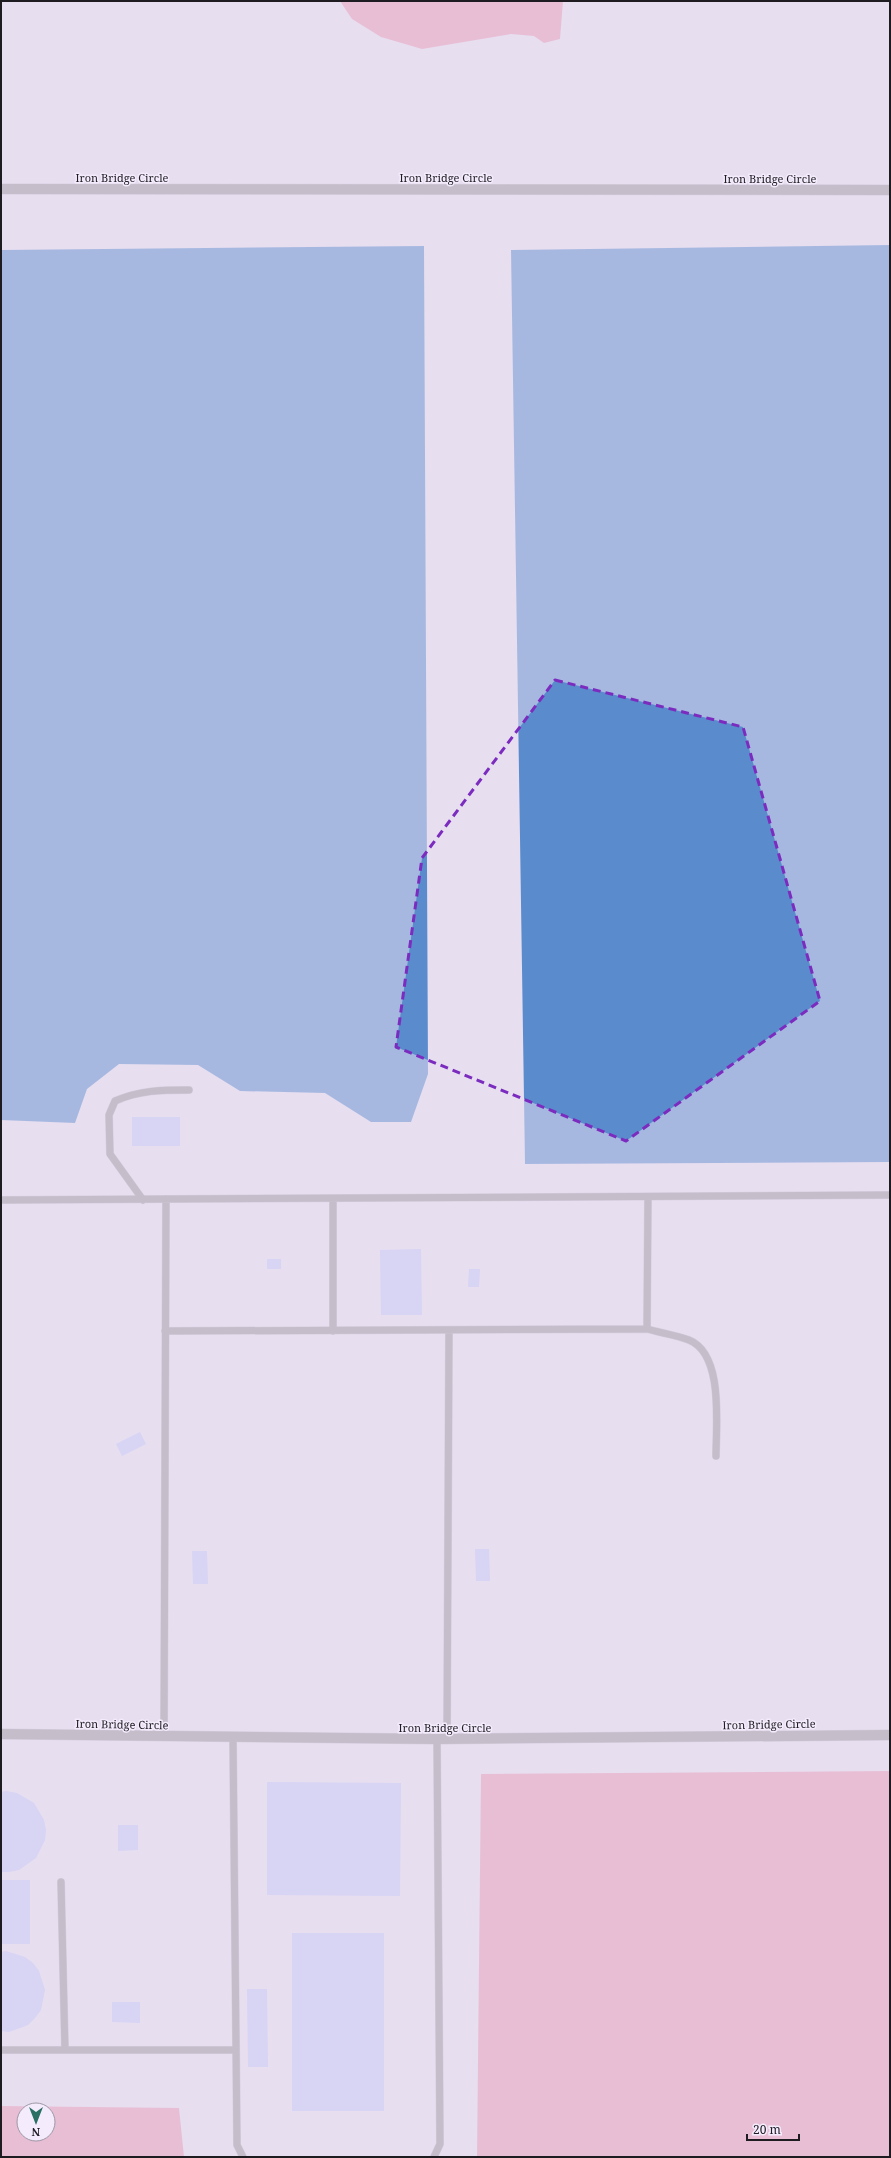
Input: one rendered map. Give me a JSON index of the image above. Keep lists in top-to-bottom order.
{
  "streets": {
    "street": ["Iron Bridge Circle"]
  },
  "scale_bar": "20 m",
  "north": "bottom"
}
